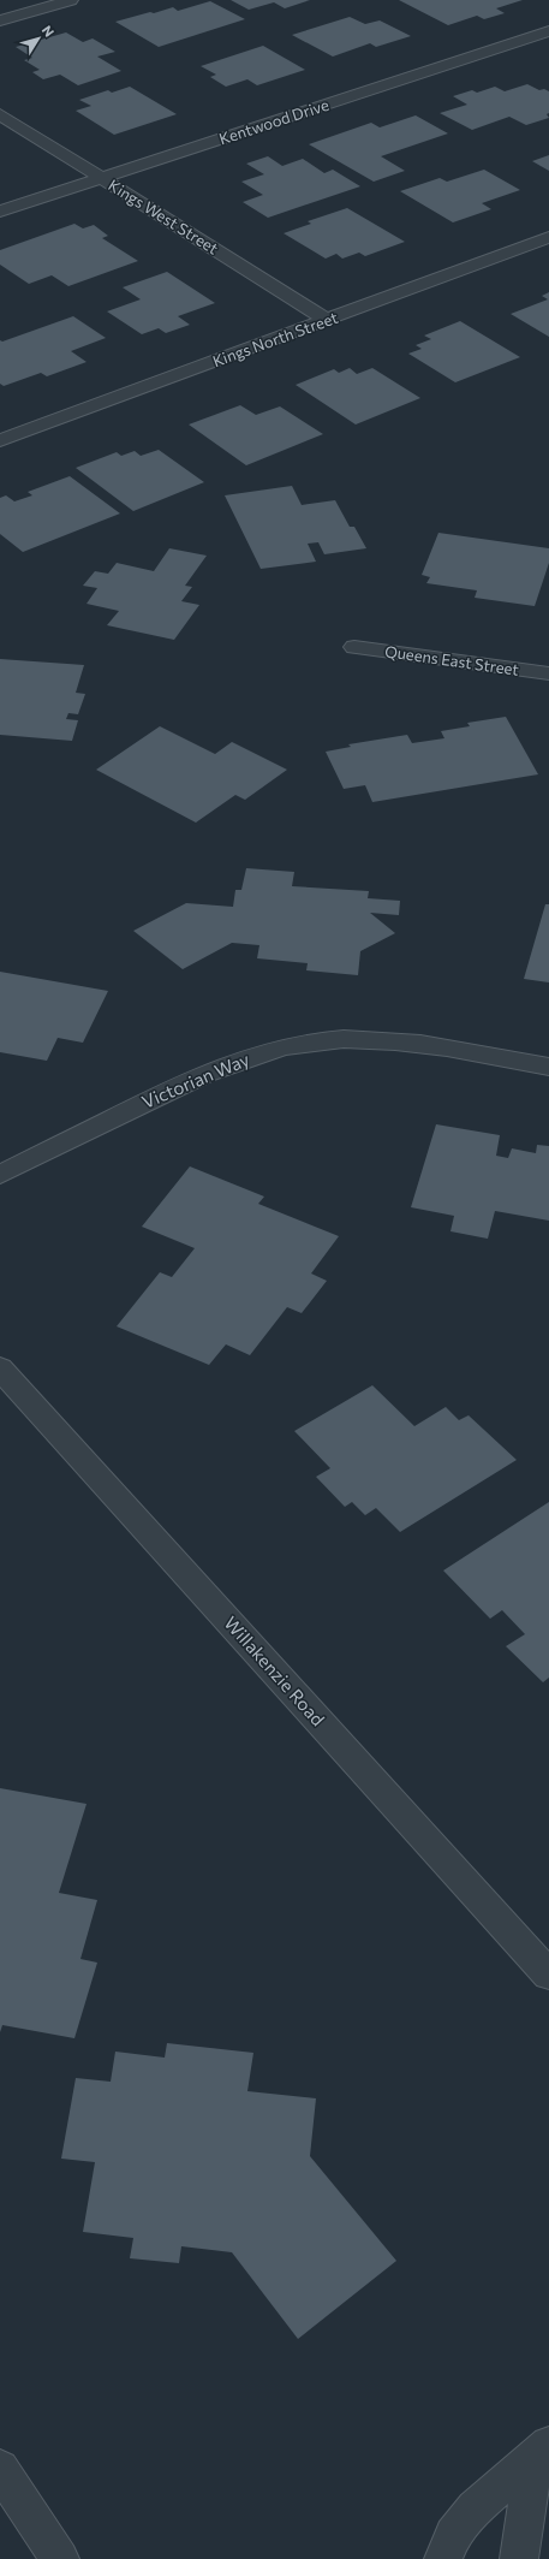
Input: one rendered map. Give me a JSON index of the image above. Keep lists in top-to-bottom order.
{
  "streets": {
    "street": [
      "Kentwood Drive",
      "Kings West Street",
      "Kings North Street",
      "Queens East Street",
      "Victorian Way",
      "Willakenzie Road"
    ]
  },
  "crossings": [
    ["Kentwood Drive", "Kings West Street"],
    ["Kings West Street", "Kings North Street"]
  ],
  "north": "top right"
}
